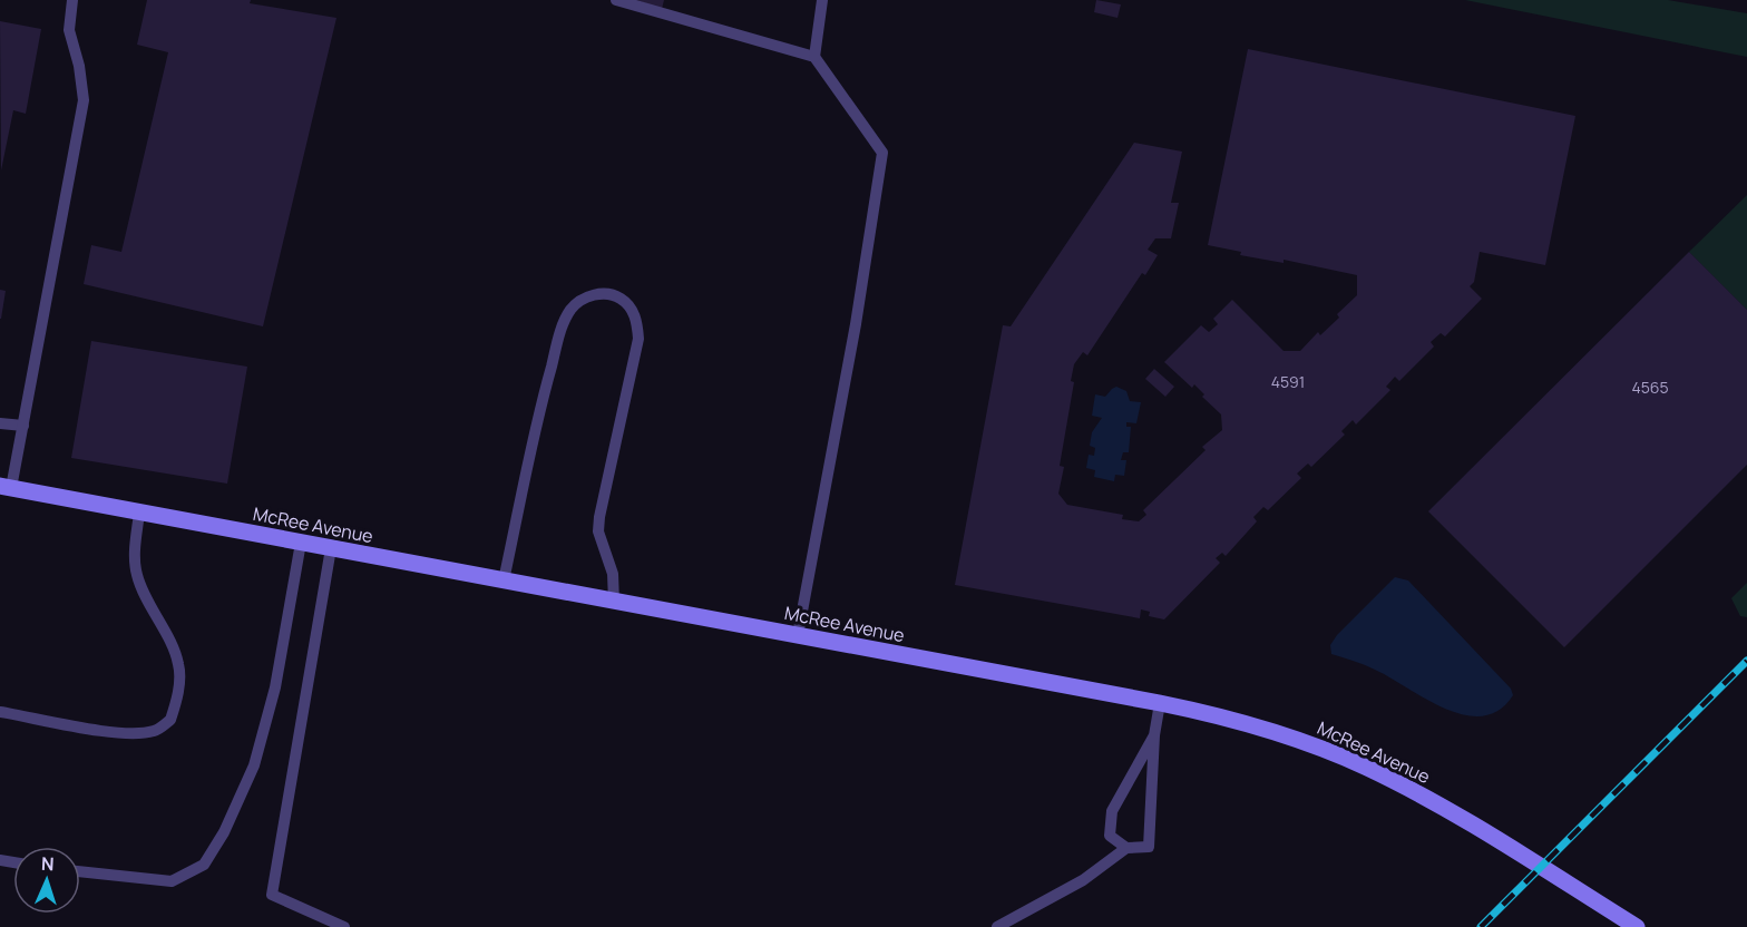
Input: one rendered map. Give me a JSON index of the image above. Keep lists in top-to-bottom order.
{
  "streets": {
    "main road": ["McRee Avenue"]
  },
  "house_numbers": ["4591", "4565"],
  "north": "top"
}
